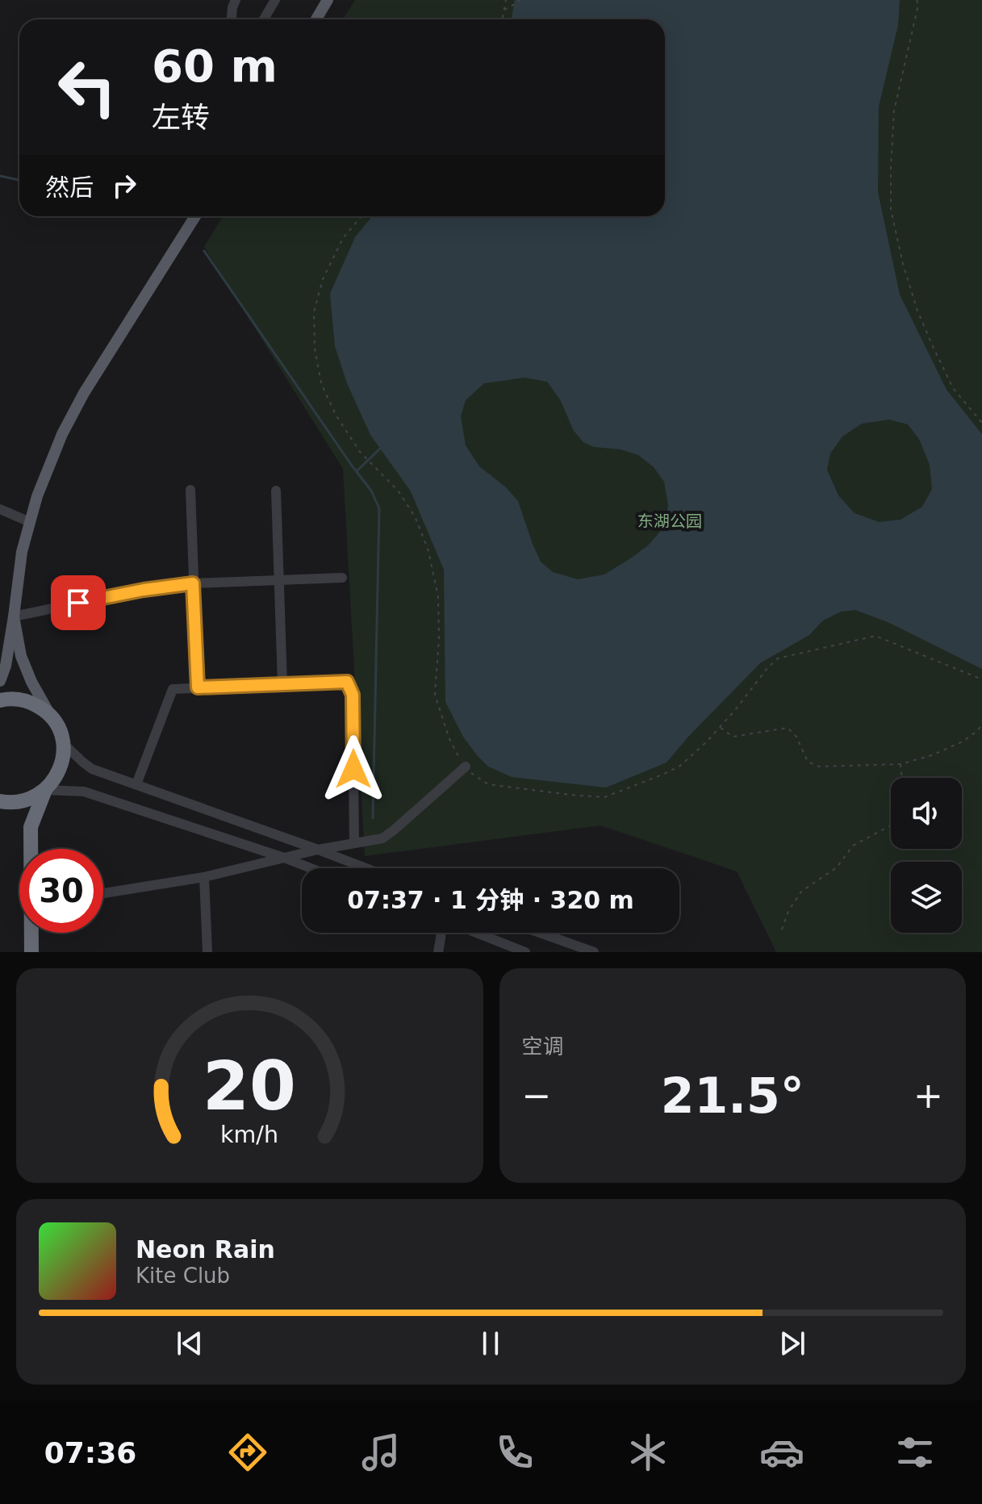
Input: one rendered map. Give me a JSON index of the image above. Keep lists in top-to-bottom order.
{
  "parks": ["东湖公园"],
  "page": {
    "turn": ["60 m", "左转"],
    "then": "然后",
    "limit": "30",
    "trip": "07:37 · 1 分钟 · 320 m",
    "tile": "空调",
    "heat": ["−", "21.5°", "+"],
    "song": ["Neon Rain", "Kite Club"],
    "tabs": "07:36",
    "gauge": ["20", "km/h"]
  }
}
